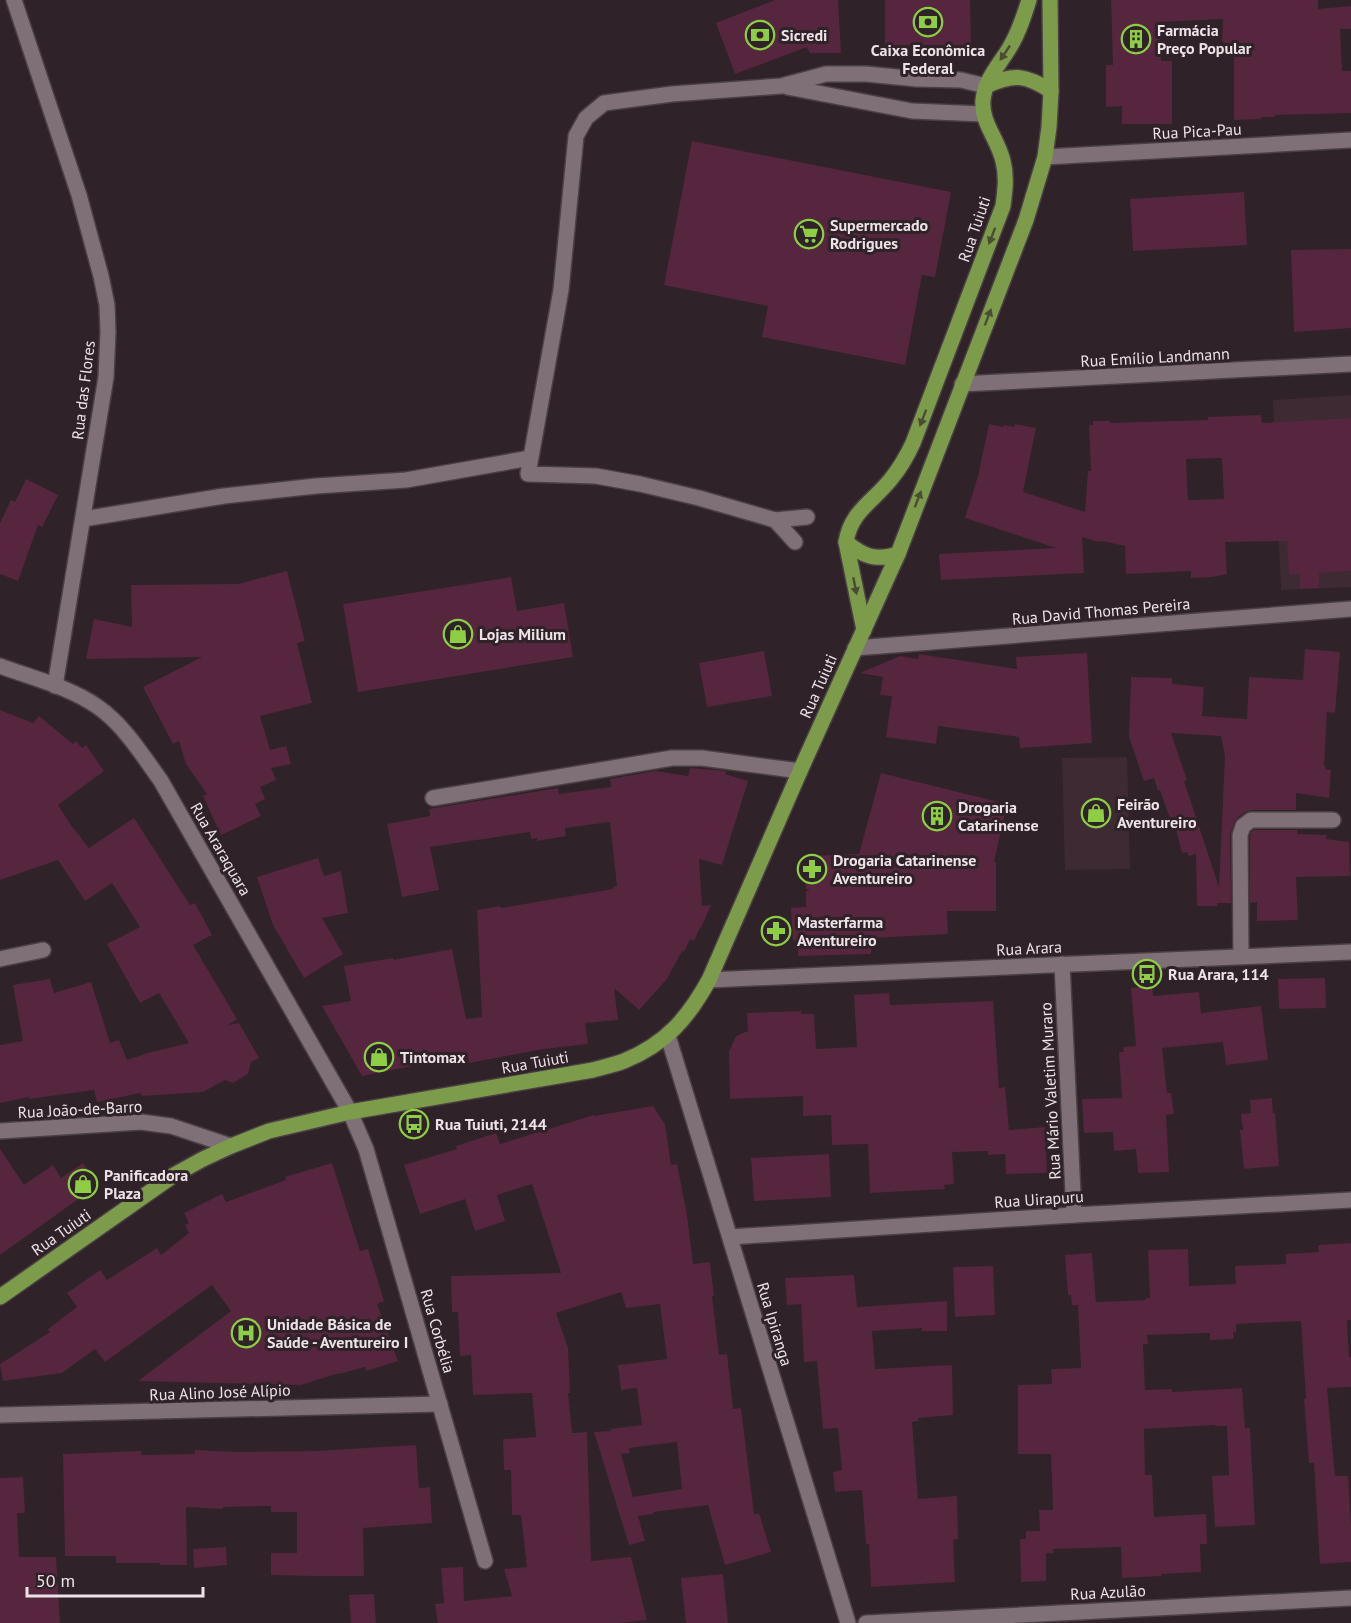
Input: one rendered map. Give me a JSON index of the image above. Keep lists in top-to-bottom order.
{
  "streets": {
    "main road": ["Rua Tuiuti"],
    "street": [
      "Rua Pica-Pau",
      "Rua Emílio Landmann",
      "Rua das Flores",
      "Rua David Thomas Pereira",
      "Rua Araraquara",
      "Rua Arara",
      "Rua Mário Valetim Muraro",
      "Rua João-de-Barro",
      "Rua Uirapuru",
      "Rua Ipiranga",
      "Rua Corbélia",
      "Rua Alino José Alípio",
      "Rua Azulão"
    ]
  },
  "crossings": [
    ["Rua Pica-Pau", "Rua Tuiuti"],
    ["Rua Tuiuti", "Rua Emílio Landmann"],
    ["Rua Tuiuti", "Rua David Thomas Pereira"],
    ["Rua Tuiuti", "Rua Araraquara"],
    ["Rua Tuiuti", "Rua Arara"],
    ["Rua Tuiuti", "Rua João-de-Barro"],
    ["Rua Tuiuti", "Rua Ipiranga"],
    ["Rua Tuiuti", "Rua Corbélia"],
    ["Rua das Flores", "Rua Araraquara"],
    ["Rua Araraquara", "Rua Corbélia"],
    ["Rua Arara", "Rua Mário Valetim Muraro"],
    ["Rua Mário Valetim Muraro", "Rua Uirapuru"],
    ["Rua Uirapuru", "Rua Ipiranga"],
    ["Rua Corbélia", "Rua Alino José Alípio"]
  ],
  "places": {
    "bank": ["Caixa Econômica Federal", "Sicredi"],
    "building": ["Farmácia Preço Popular", "Drogaria Catarinense"],
    "supermarket": ["Supermercado Rodrigues"],
    "shop": [
      "Lojas Milium",
      "Feirão Aventureiro",
      "Tintomax",
      "Panificadora Plaza"
    ],
    "pharmacy": ["Drogaria Catarinense Aventureiro", "Masterfarma Aventureiro"],
    "bus stop": ["Rua Arara, 114", "Rua Tuiuti, 2144"],
    "hospital": ["Unidade Básica de Saúde - Aventureiro I"]
  },
  "scale_bar": "50 m"
}
